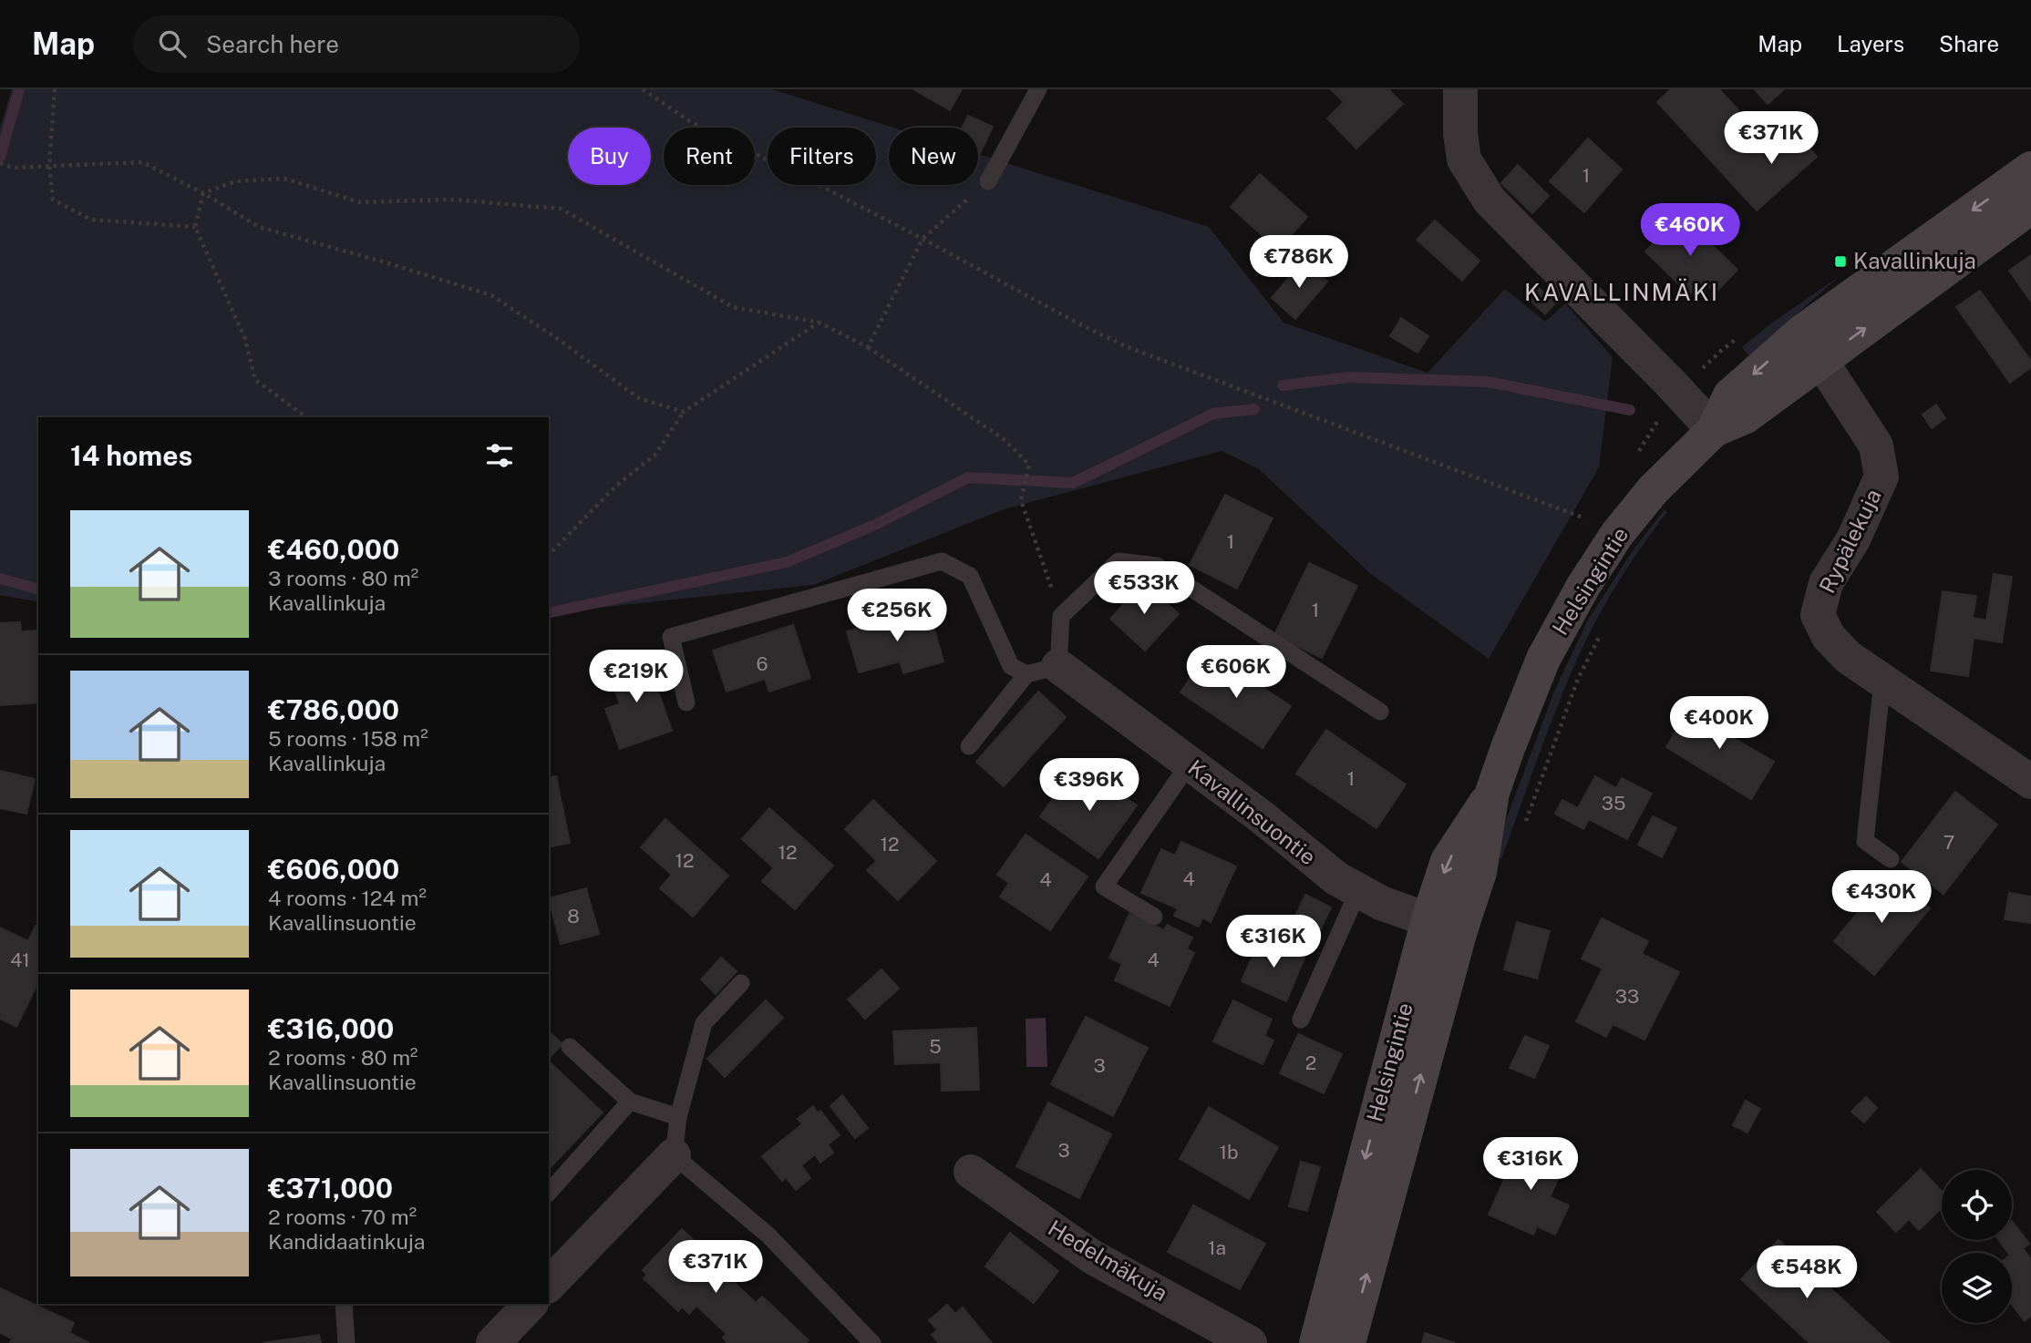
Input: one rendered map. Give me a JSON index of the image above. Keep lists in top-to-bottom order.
{
  "streets": {
    "main road": ["Helsingintie"],
    "street": ["Rypälekuja", "Kavallinsuontie", "Hedelmäkuja"]
  },
  "crossings": [
    ["Rypälekuja", "Helsingintie"],
    ["Helsingintie", "Kavallinsuontie"]
  ],
  "districts": ["KAVALLINMÄKI"],
  "places": {
    "transit": ["Kavallinkuja"]
  },
  "house_numbers": [
    "1",
    "1",
    "1",
    "6",
    "1",
    "35",
    "7",
    "12",
    "12",
    "12",
    "4",
    "4",
    "8",
    "41",
    "4",
    "33",
    "5",
    "2",
    "3",
    "3",
    "1b",
    "1a"
  ],
  "page": {
    "header": "Map",
    "search": "Search here",
    "nav": ["Map", "Layers", "Share"],
    "price": [
      "€371K",
      "€460K",
      "€786K",
      "€533K",
      "€256K",
      "€606K",
      "€219K",
      "€400K",
      "€396K",
      "€430K",
      "€316K",
      "€316K",
      "€371K",
      "€548K"
    ],
    "chip": [
      "Buy",
      "Rent",
      "Filters",
      "New"
    ],
    "heading": "14 homes",
    "list": [
      {
        "name": "€460,000",
        "note": "3 rooms · 80 m² · Kavallinkuja"
      },
      {
        "name": "€786,000",
        "note": "5 rooms · 158 m² · Kavallinkuja"
      },
      {
        "name": "€606,000",
        "note": "4 rooms · 124 m² · Kavallinsuontie"
      },
      {
        "name": "€316,000",
        "note": "2 rooms · 80 m² · Kavallinsuontie"
      },
      {
        "name": "€371,000",
        "note": "2 rooms · 70 m² · Kandidaatinkuja"
      }
    ]
  }
}
